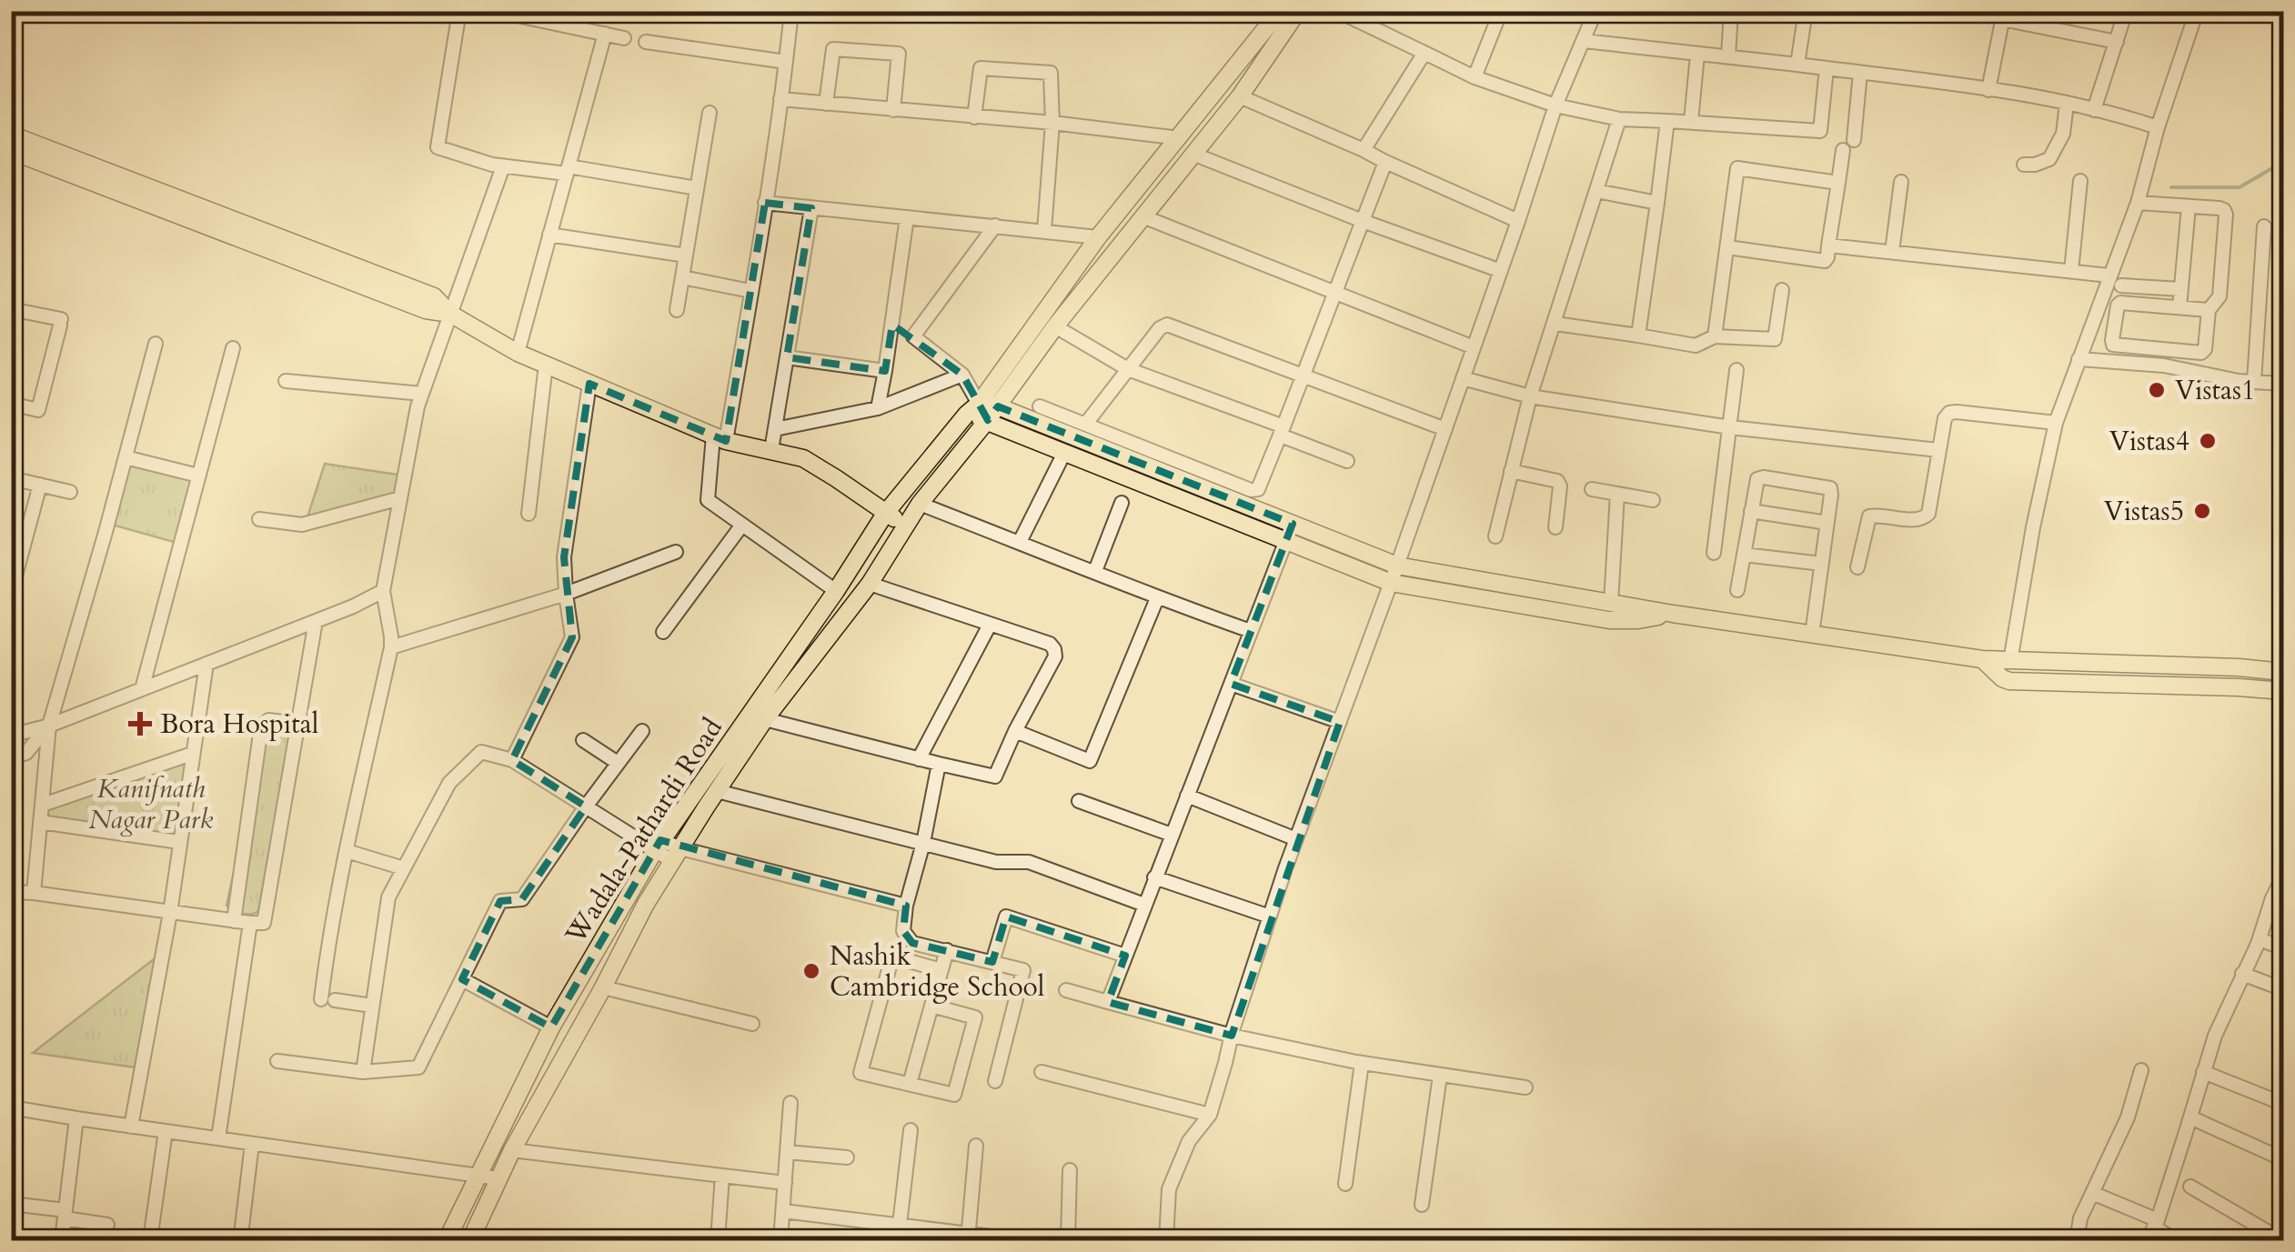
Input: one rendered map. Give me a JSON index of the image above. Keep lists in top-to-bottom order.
{
  "streets": {
    "main road": ["Wadala-Pathardi Road"]
  },
  "parks": ["Kanifnath Nagar Park"],
  "places": {
    "other": [
      "Vistas1",
      "Vistas4",
      "Vistas5",
      "Nashik Cambridge School"
    ],
    "health": ["Bora Hospital"]
  }
}
